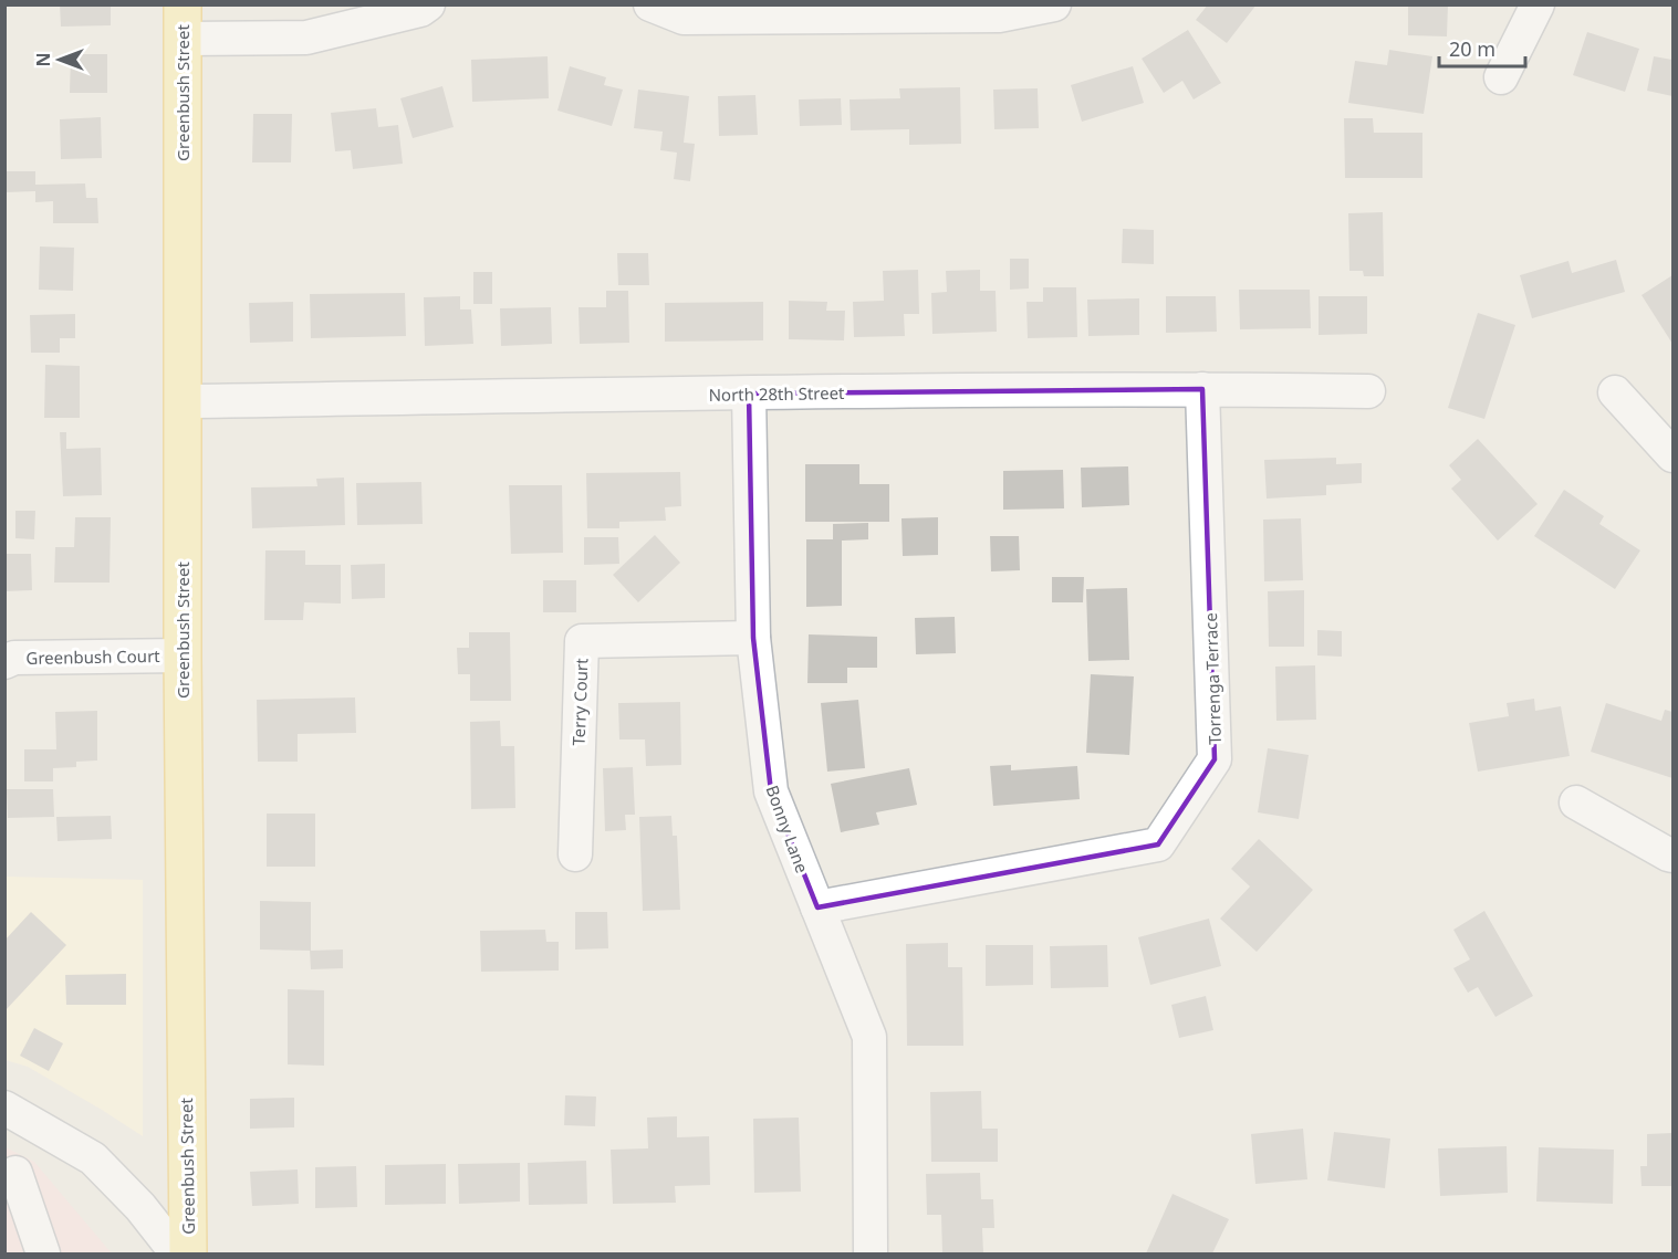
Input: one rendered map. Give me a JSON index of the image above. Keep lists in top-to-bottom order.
{
  "streets": {
    "main road": ["Greenbush Street"],
    "street": [
      "North 28th Street",
      "Greenbush Court",
      "Torrenga Terrace",
      "Terry Court",
      "Bonny Lane"
    ]
  },
  "crossings": [
    ["Greenbush Street", "North 28th Street"],
    ["Greenbush Street", "Greenbush Court"],
    ["North 28th Street", "Torrenga Terrace"],
    ["North 28th Street", "Bonny Lane"],
    ["Torrenga Terrace", "Bonny Lane"],
    ["Terry Court", "Bonny Lane"]
  ],
  "scale_bar": "20 m",
  "north": "left"
}
